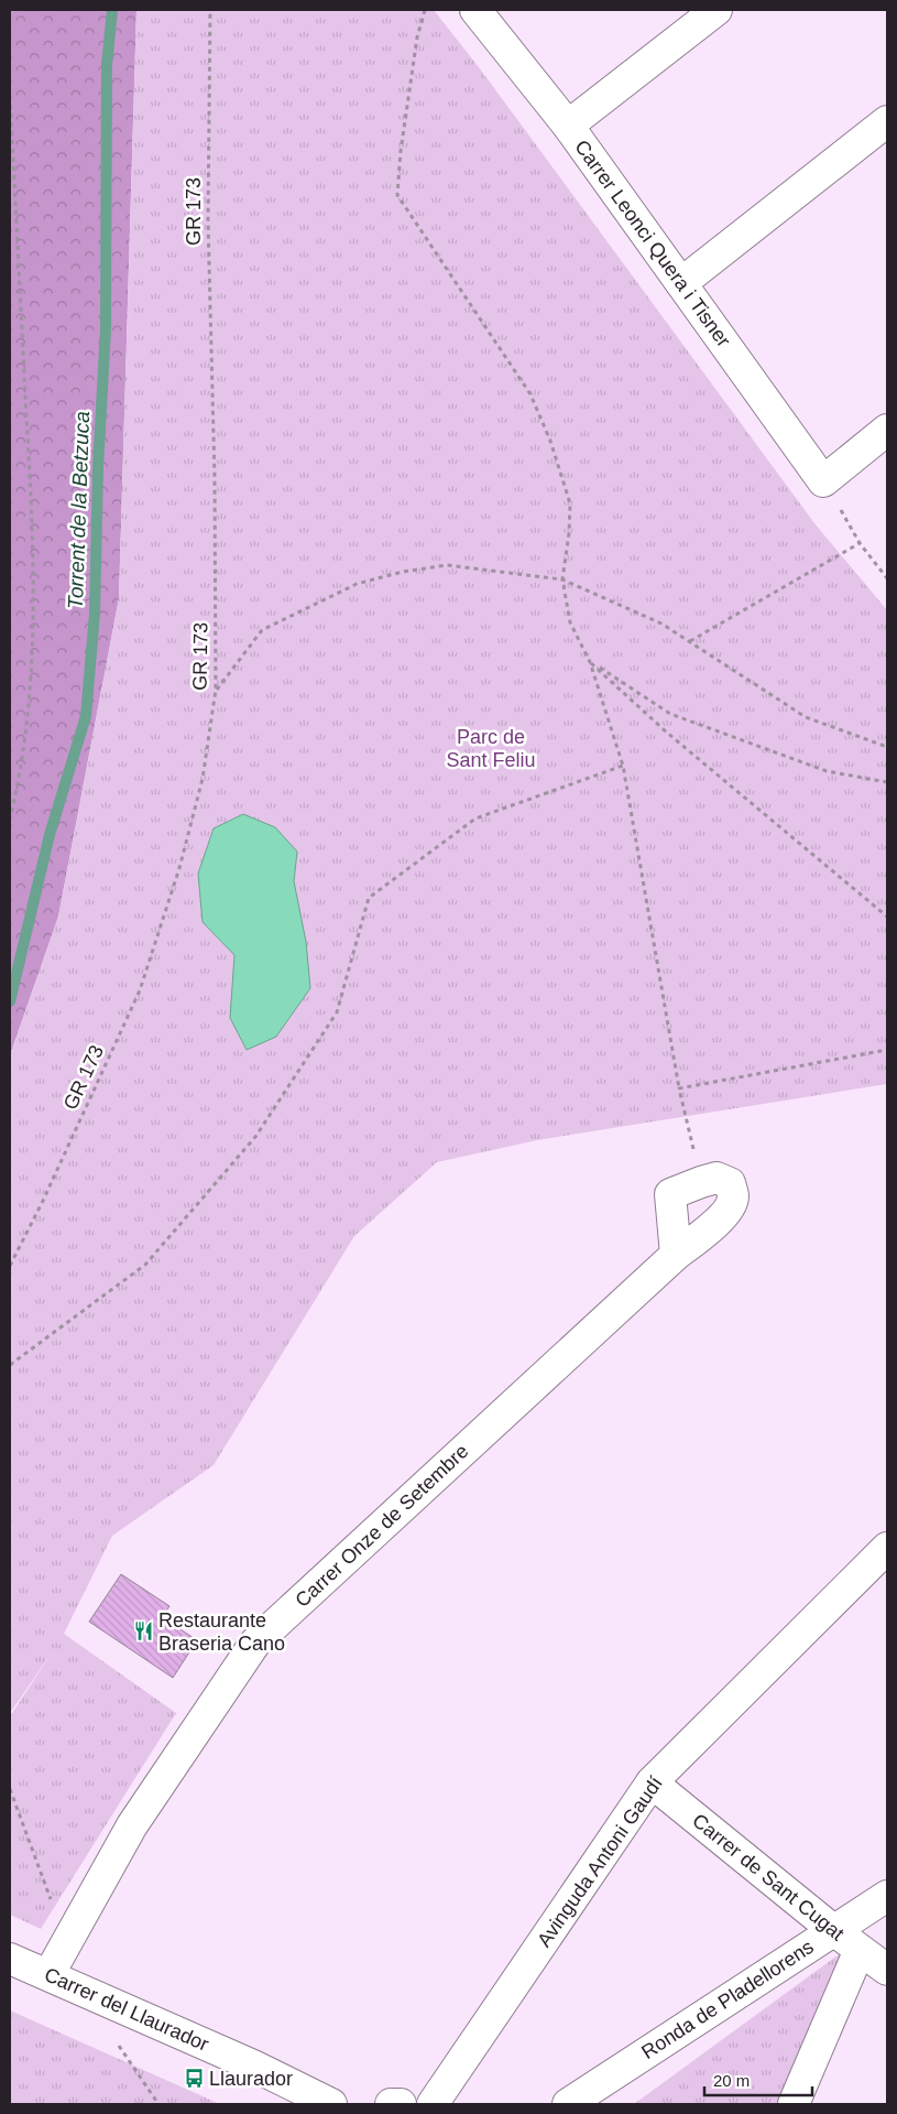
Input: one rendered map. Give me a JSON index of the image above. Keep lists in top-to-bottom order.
{
  "streets": {
    "street": [
      "Carrer Leonci Quera i Tisner",
      "Carrer Onze de Setembre",
      "Avinguda Antoni Gaudí",
      "Carrer de Sant Cugat",
      "Ronda de Pladellorens",
      "Carrer del Llaurador"
    ],
    "path": ["GR 173"]
  },
  "crossings": [
    ["Carrer Onze de Setembre", "Carrer del Llaurador"],
    ["Avinguda Antoni Gaudí", "Carrer de Sant Cugat"],
    ["Carrer de Sant Cugat", "Ronda de Pladellorens"]
  ],
  "water": ["Torrent de la Betzuca"],
  "parks": ["Parc de Sant Feliu"],
  "places": {
    "restaurant": ["Restaurante Braseria Cano"],
    "bus stop": ["Llaurador"]
  },
  "scale_bar": "20 m"
}
